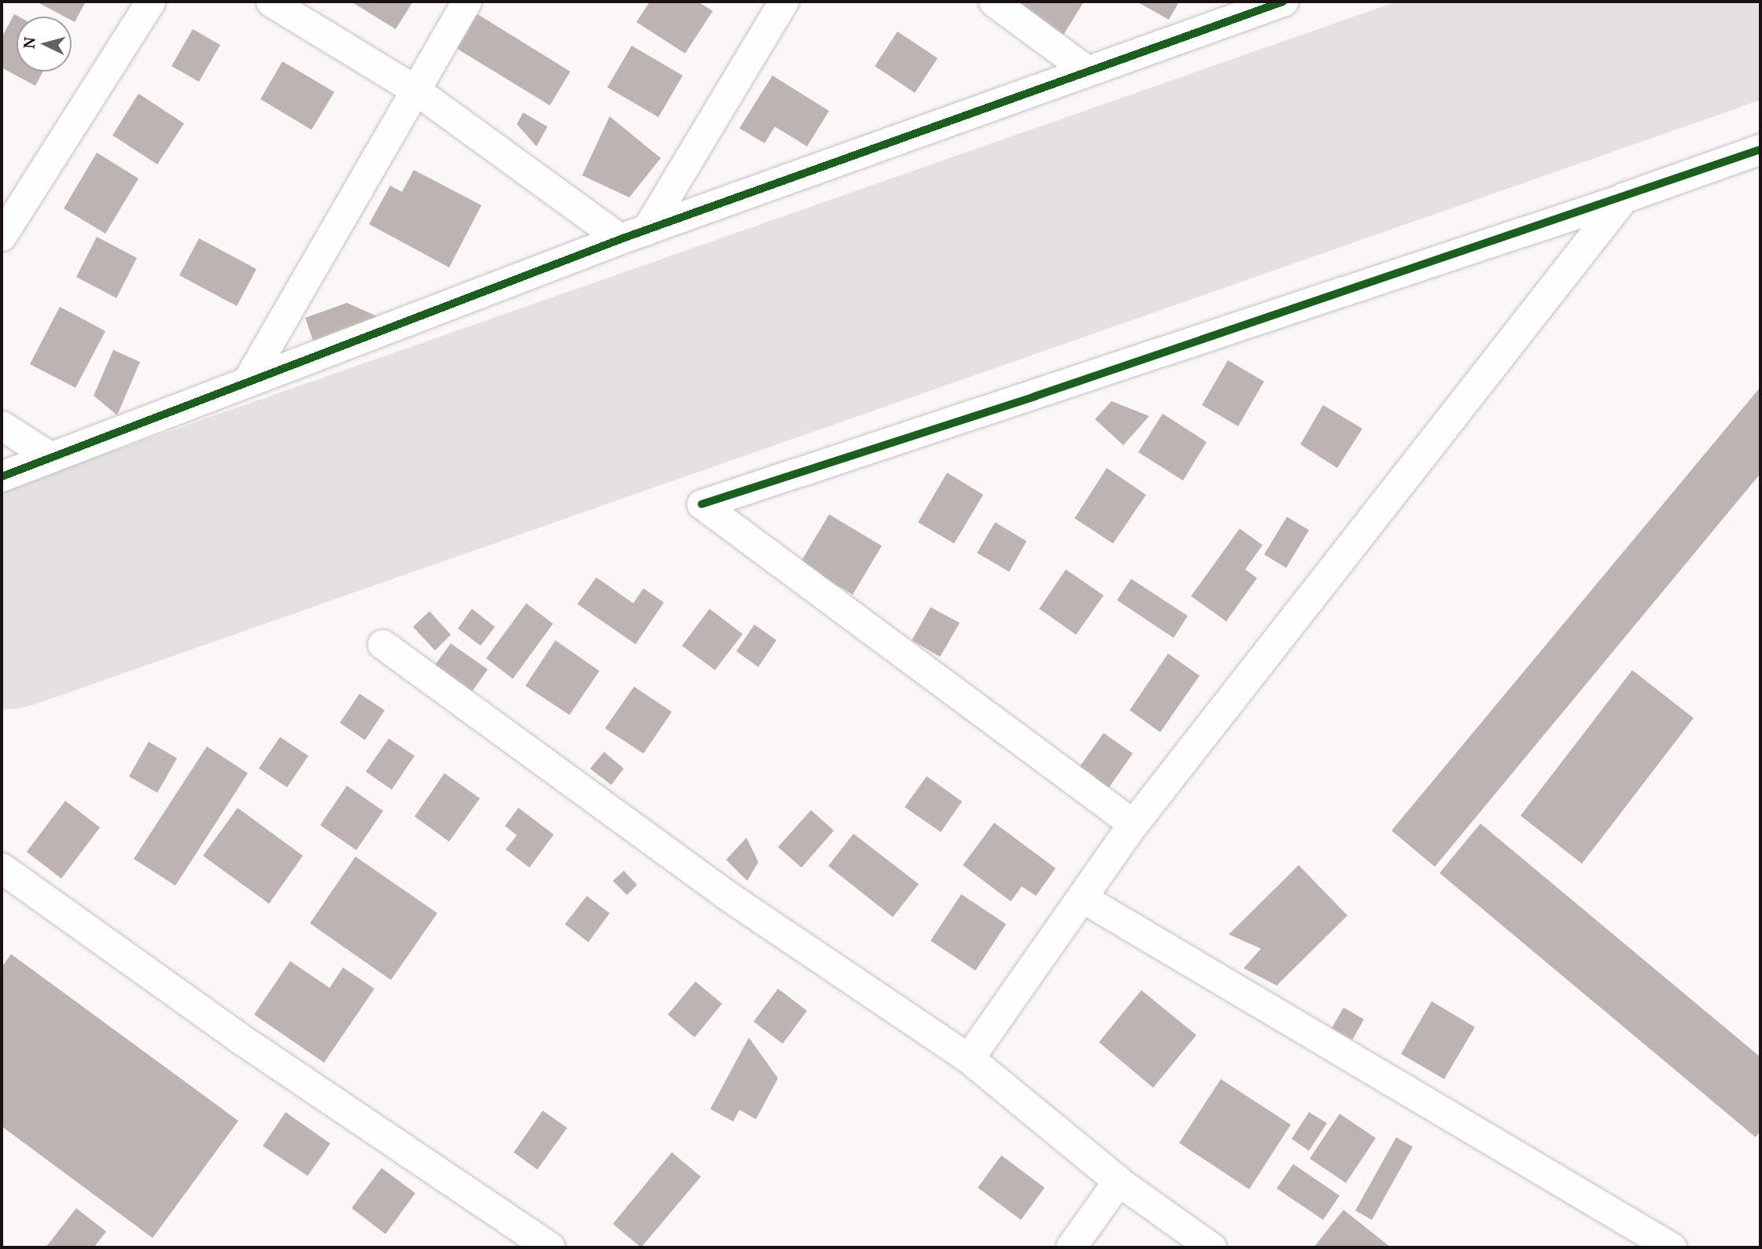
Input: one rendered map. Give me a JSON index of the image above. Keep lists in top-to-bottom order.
{
  "north": "left"
}
